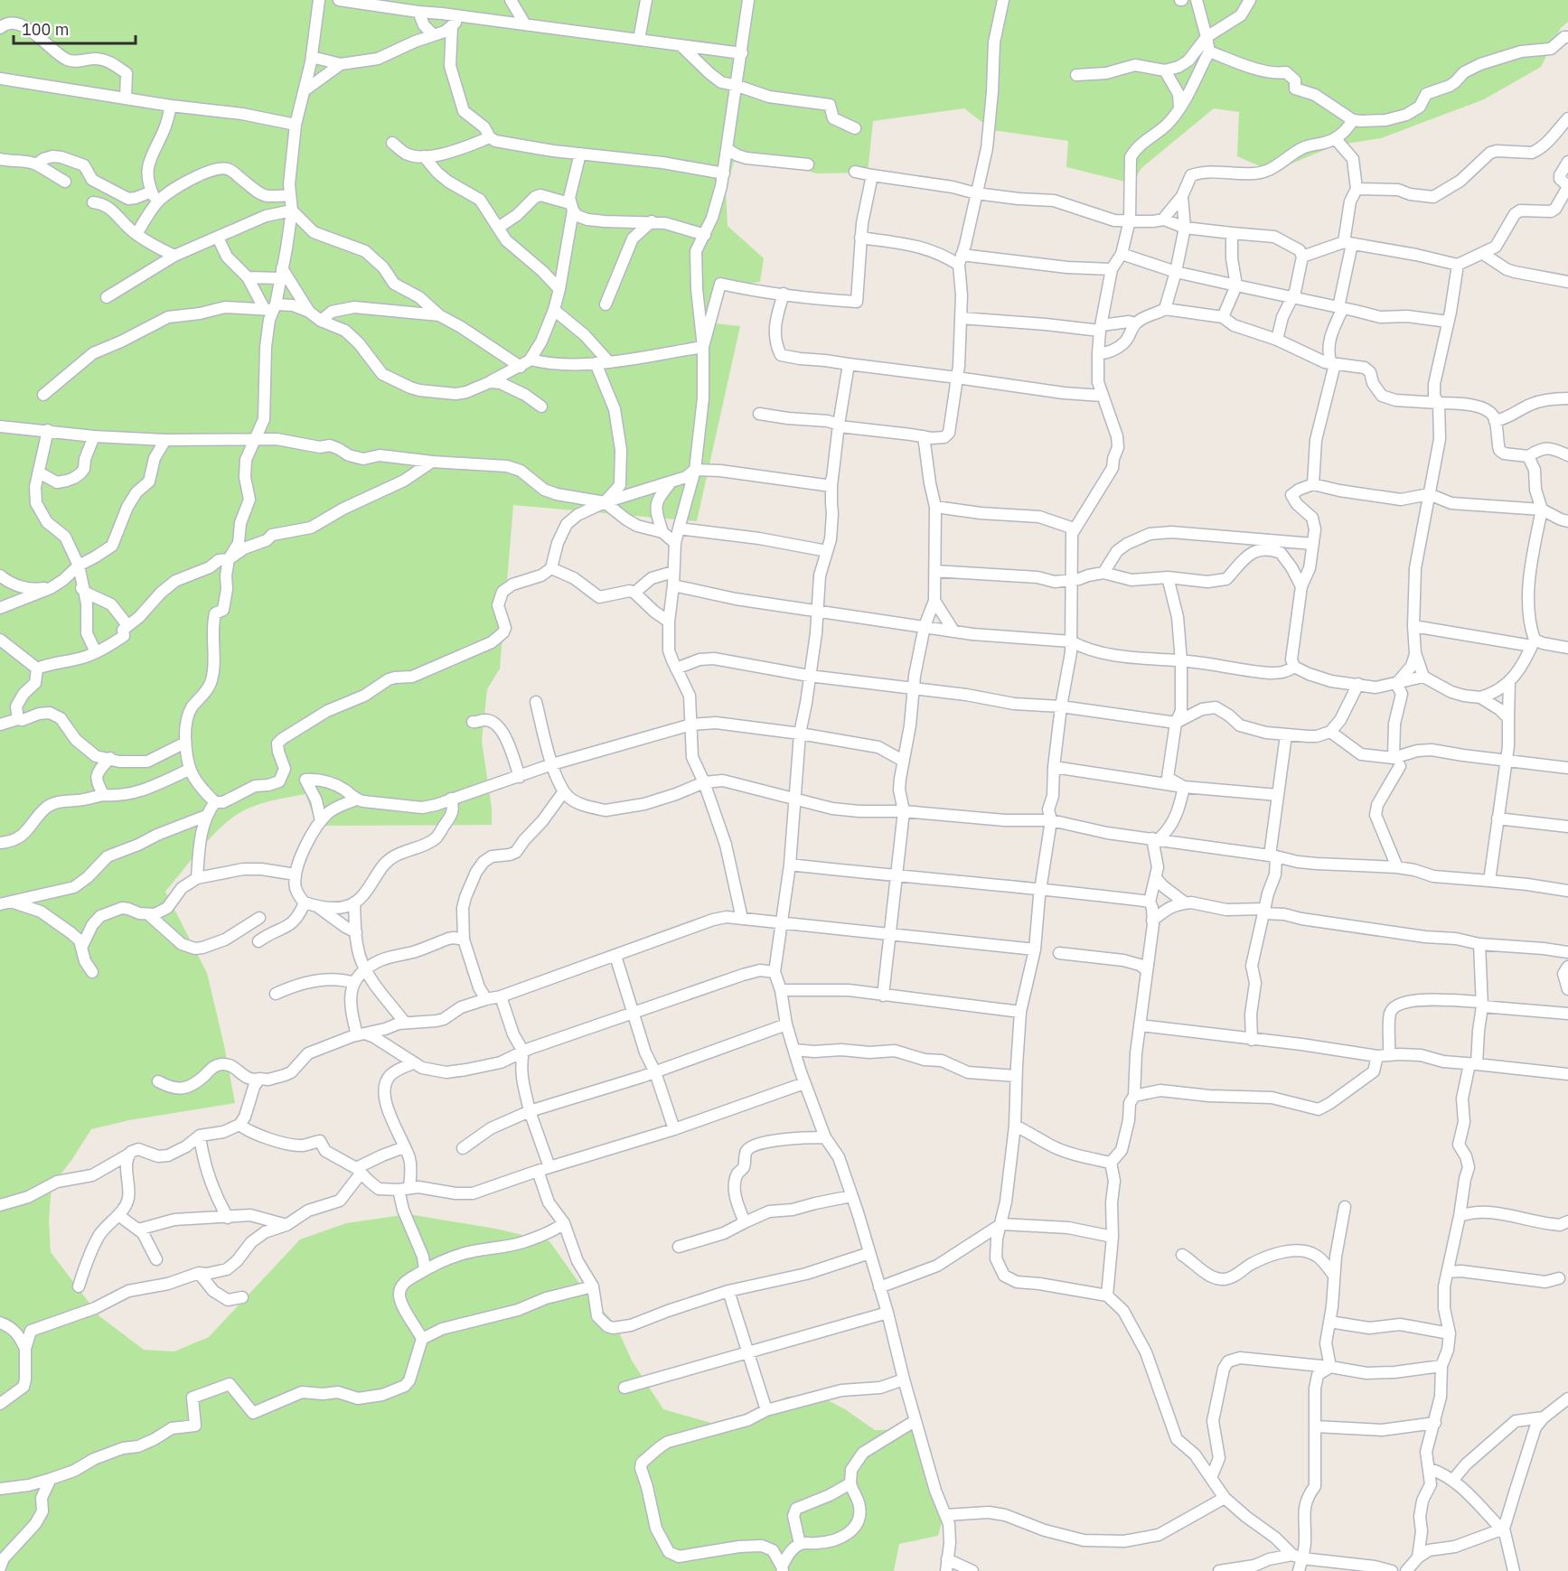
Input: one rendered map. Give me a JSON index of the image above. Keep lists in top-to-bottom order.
{
  "scale_bar": "100 m"
}
